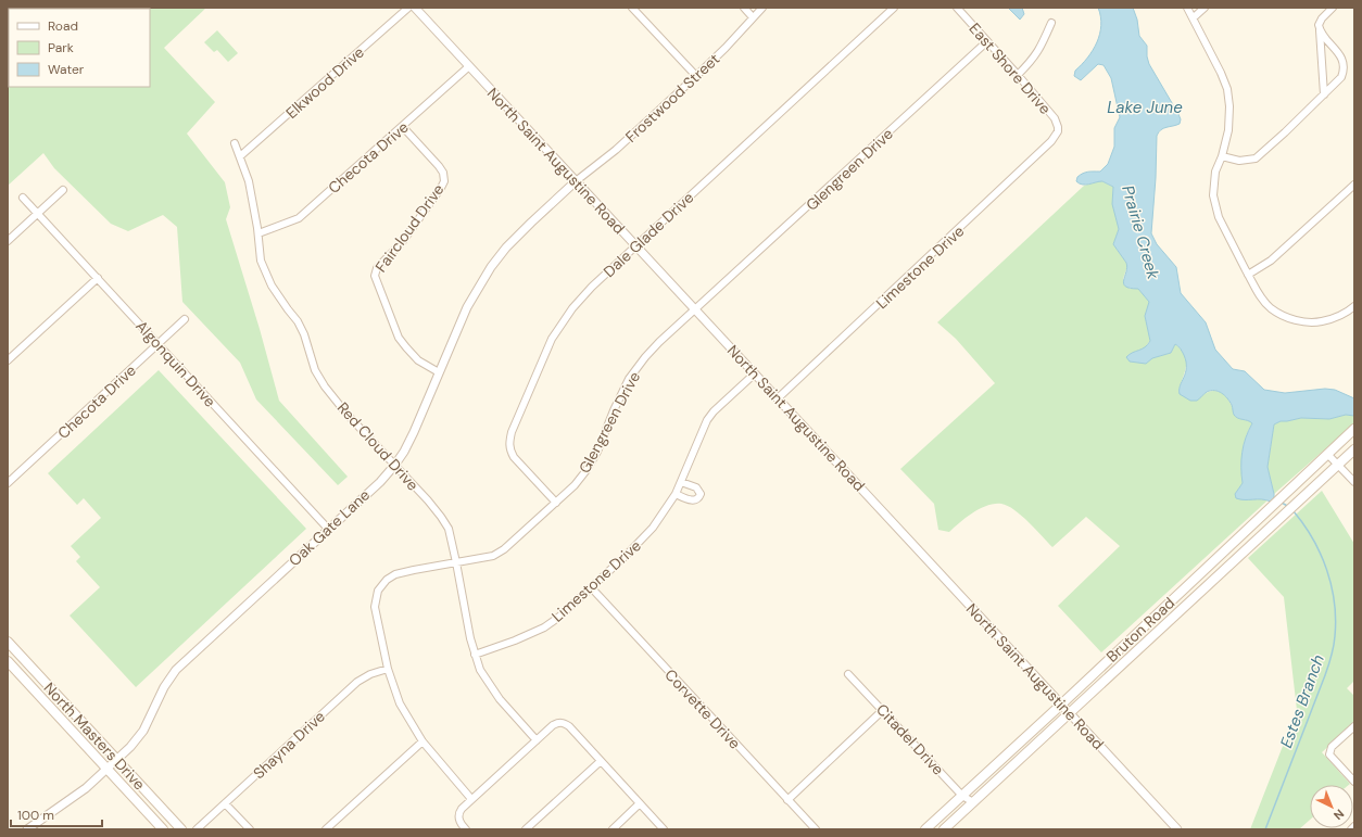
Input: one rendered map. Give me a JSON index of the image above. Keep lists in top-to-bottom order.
{
  "streets": {
    "main road": ["Bruton Road", "North Masters Drive"],
    "street": [
      "East Shore Drive",
      "Elkwood Drive",
      "Frostwood Street",
      "Checota Drive",
      "North Saint Augustine Road",
      "Glengreen Drive",
      "Faircloud Drive",
      "Dale Glade Drive",
      "Limestone Drive",
      "Algonquin Drive",
      "Red Cloud Drive",
      "Oak Gate Lane",
      "Corvette Drive",
      "Citadel Drive",
      "Shayna Drive"
    ]
  },
  "crossings": [
    ["East Shore Drive", "Glengreen Drive"],
    ["East Shore Drive", "Limestone Drive"],
    ["Elkwood Drive", "Red Cloud Drive"],
    ["Frostwood Street", "North Saint Augustine Road"],
    ["Frostwood Street", "Oak Gate Lane"],
    ["Checota Drive", "North Saint Augustine Road"],
    ["Checota Drive", "Faircloud Drive"],
    ["Checota Drive", "Algonquin Drive"],
    ["Checota Drive", "Red Cloud Drive"],
    ["North Saint Augustine Road", "Glengreen Drive"],
    ["North Saint Augustine Road", "Dale Glade Drive"],
    ["North Saint Augustine Road", "Limestone Drive"],
    ["North Saint Augustine Road", "Oak Gate Lane"],
    ["North Saint Augustine Road", "Bruton Road"],
    ["Glengreen Drive", "Dale Glade Drive"],
    ["Glengreen Drive", "Red Cloud Drive"],
    ["Glengreen Drive", "Shayna Drive"],
    ["Faircloud Drive", "Oak Gate Lane"],
    ["Limestone Drive", "Red Cloud Drive"],
    ["Limestone Drive", "Corvette Drive"],
    ["Algonquin Drive", "Oak Gate Lane"],
    ["Red Cloud Drive", "Oak Gate Lane"],
    ["Oak Gate Lane", "North Masters Drive"],
    ["Bruton Road", "Citadel Drive"]
  ],
  "water": ["Lake June", "Prairie Creek", "Estes Branch"],
  "legend": ["Road", "Park", "Water"],
  "scale_bar": "100 m",
  "north": "bottom right"
}
